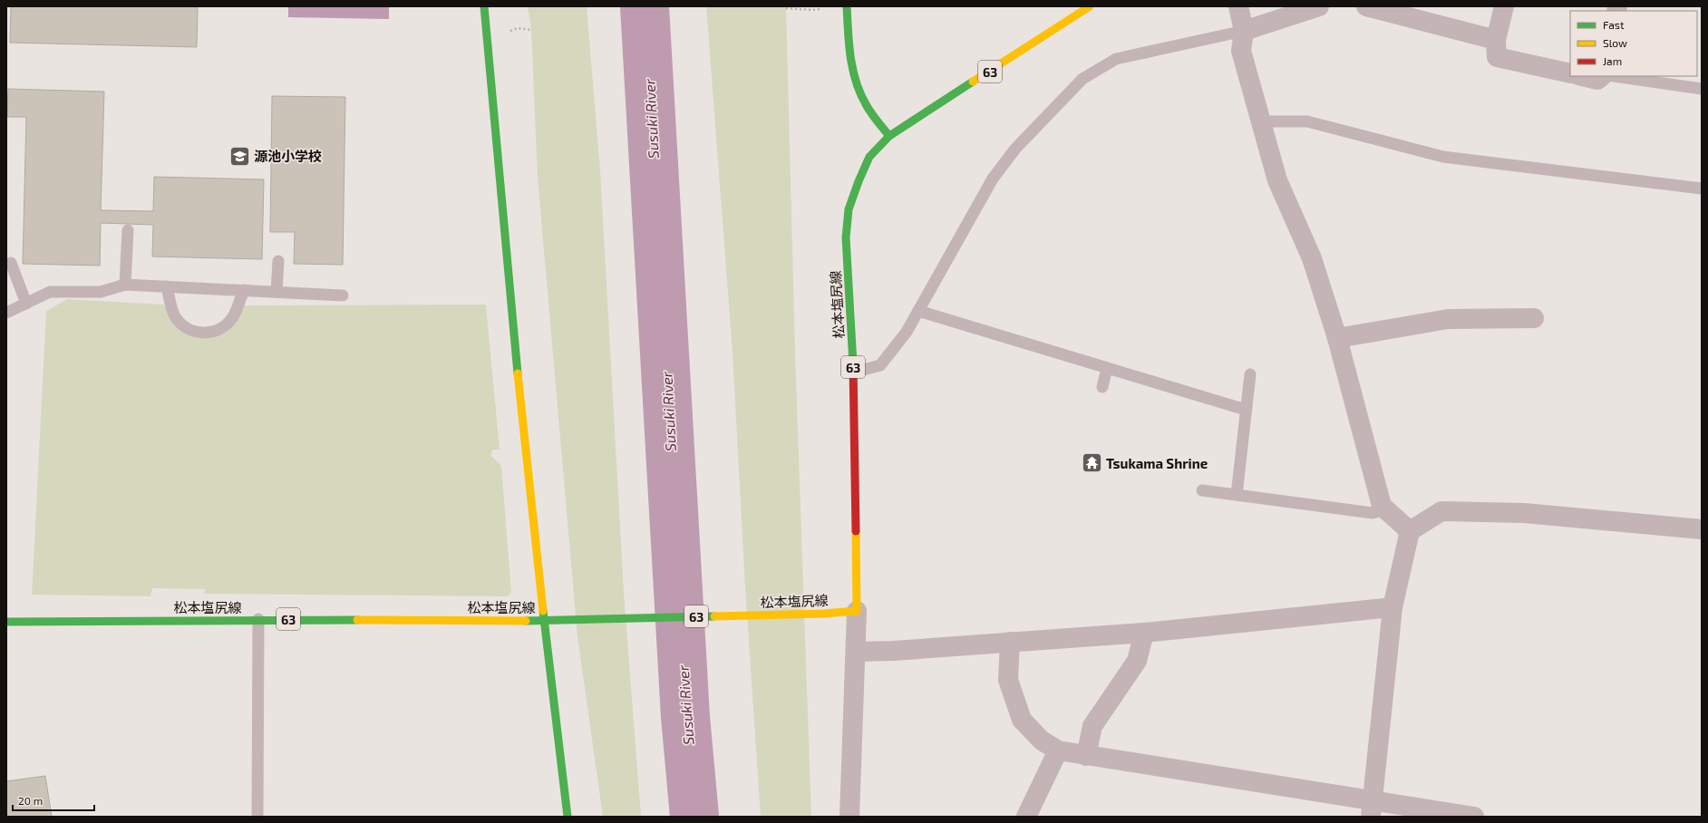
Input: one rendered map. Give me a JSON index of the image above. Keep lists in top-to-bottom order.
{
  "streets": {
    "main road": ["63", "松本塩尻線"]
  },
  "water": ["Susuki River"],
  "places": {
    "school or university": ["源池小学校"],
    "temple": ["Tsukama Shrine"]
  },
  "legend": ["Fast", "Slow", "Jam"],
  "scale_bar": "20 m"
}
